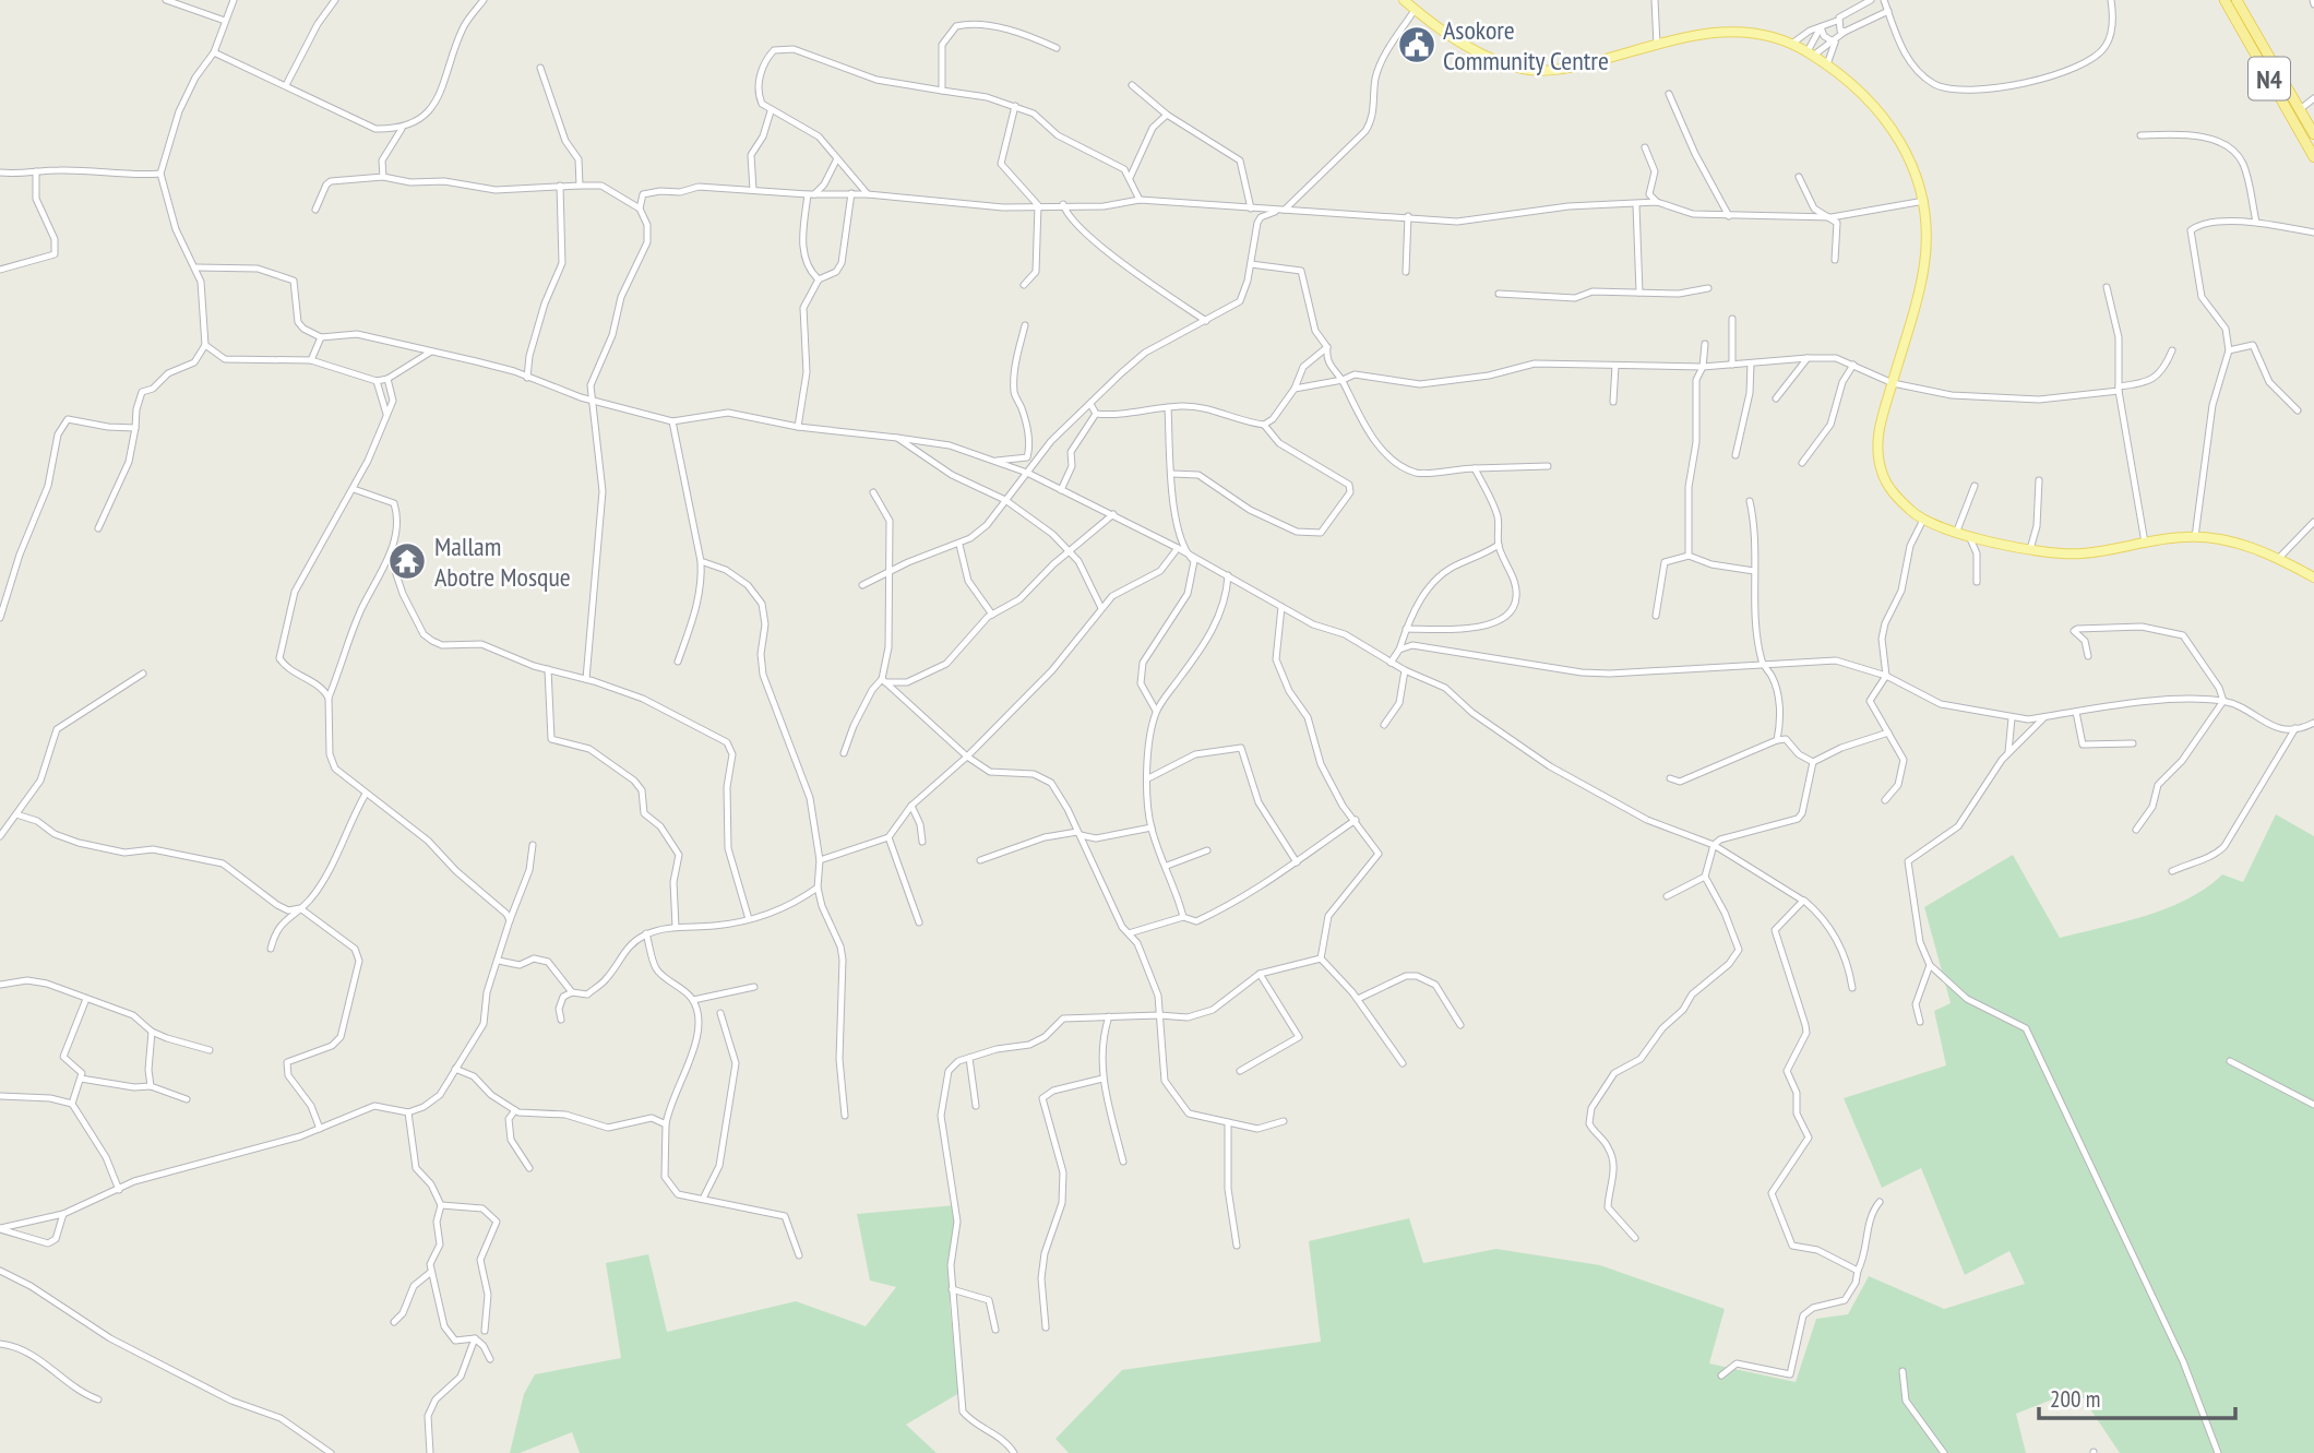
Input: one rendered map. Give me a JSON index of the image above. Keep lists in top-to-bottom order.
{
  "streets": {
    "highway": ["N4"]
  },
  "places": {
    "public building": ["Asokore Community Centre"],
    "temple": ["Mallam Abotre Mosque"]
  },
  "scale_bar": "200 m"
}
